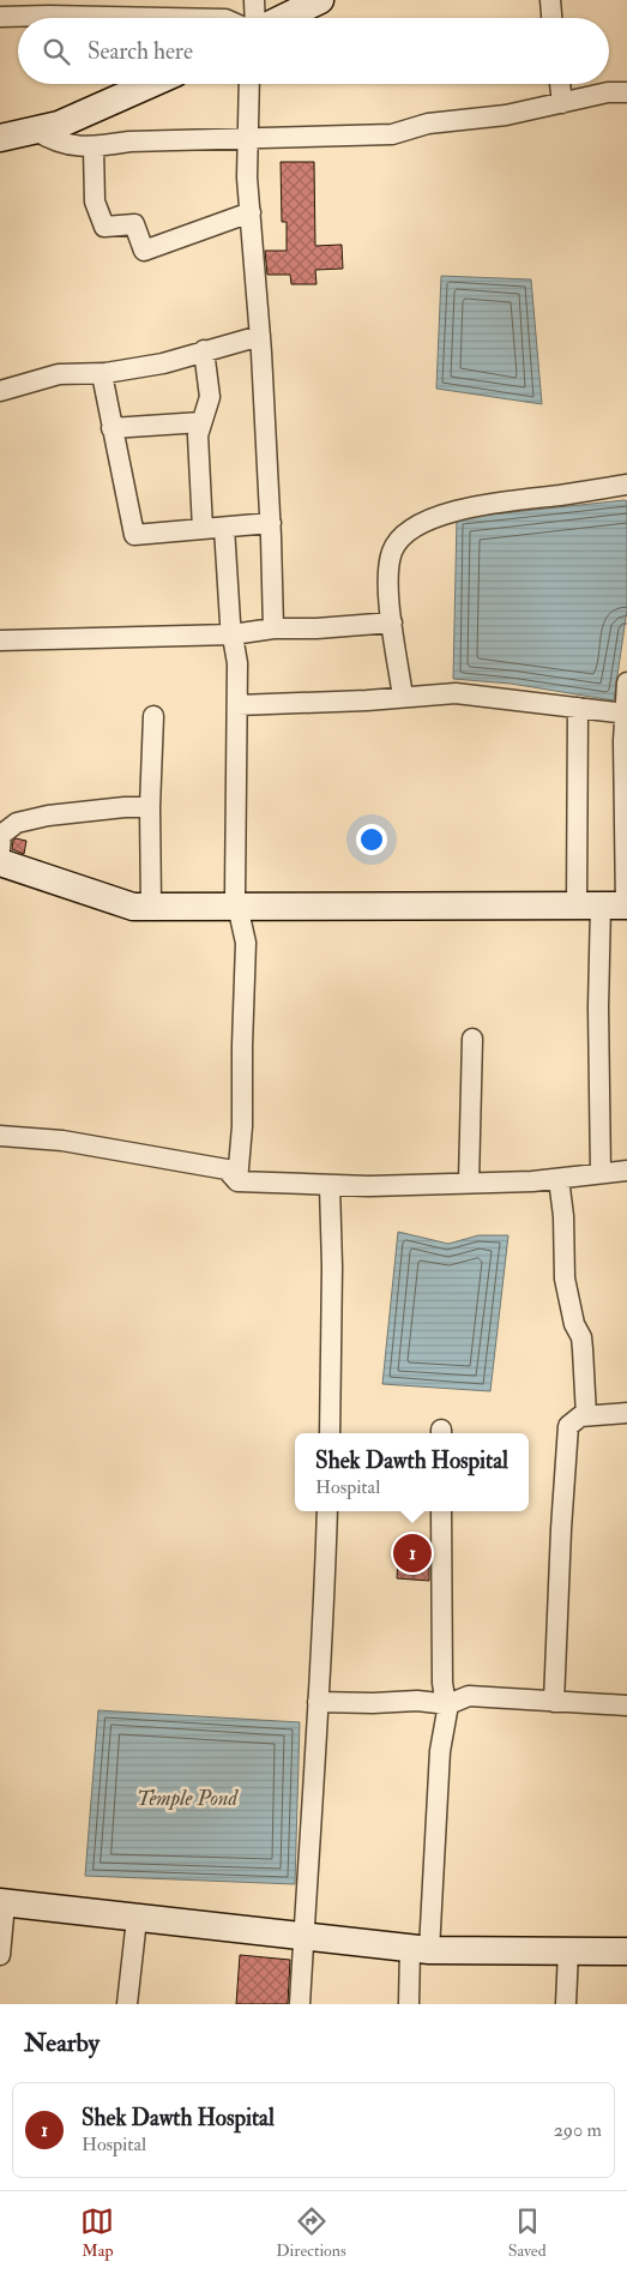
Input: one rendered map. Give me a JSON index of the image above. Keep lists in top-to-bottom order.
{
  "water": ["Temple Pond"],
  "page": {
    "search": "Search here",
    "popup": ["Shek Dawth Hospital", "Hospital"],
    "pins": "1",
    "heading": "Nearby",
    "list": [
      {
        "mark": "1",
        "name": "Shek Dawth Hospital",
        "note": "Hospital",
        "value": "290 m"
      }
    ],
    "nav": ["Map", "Directions", "Saved"]
  }
}
